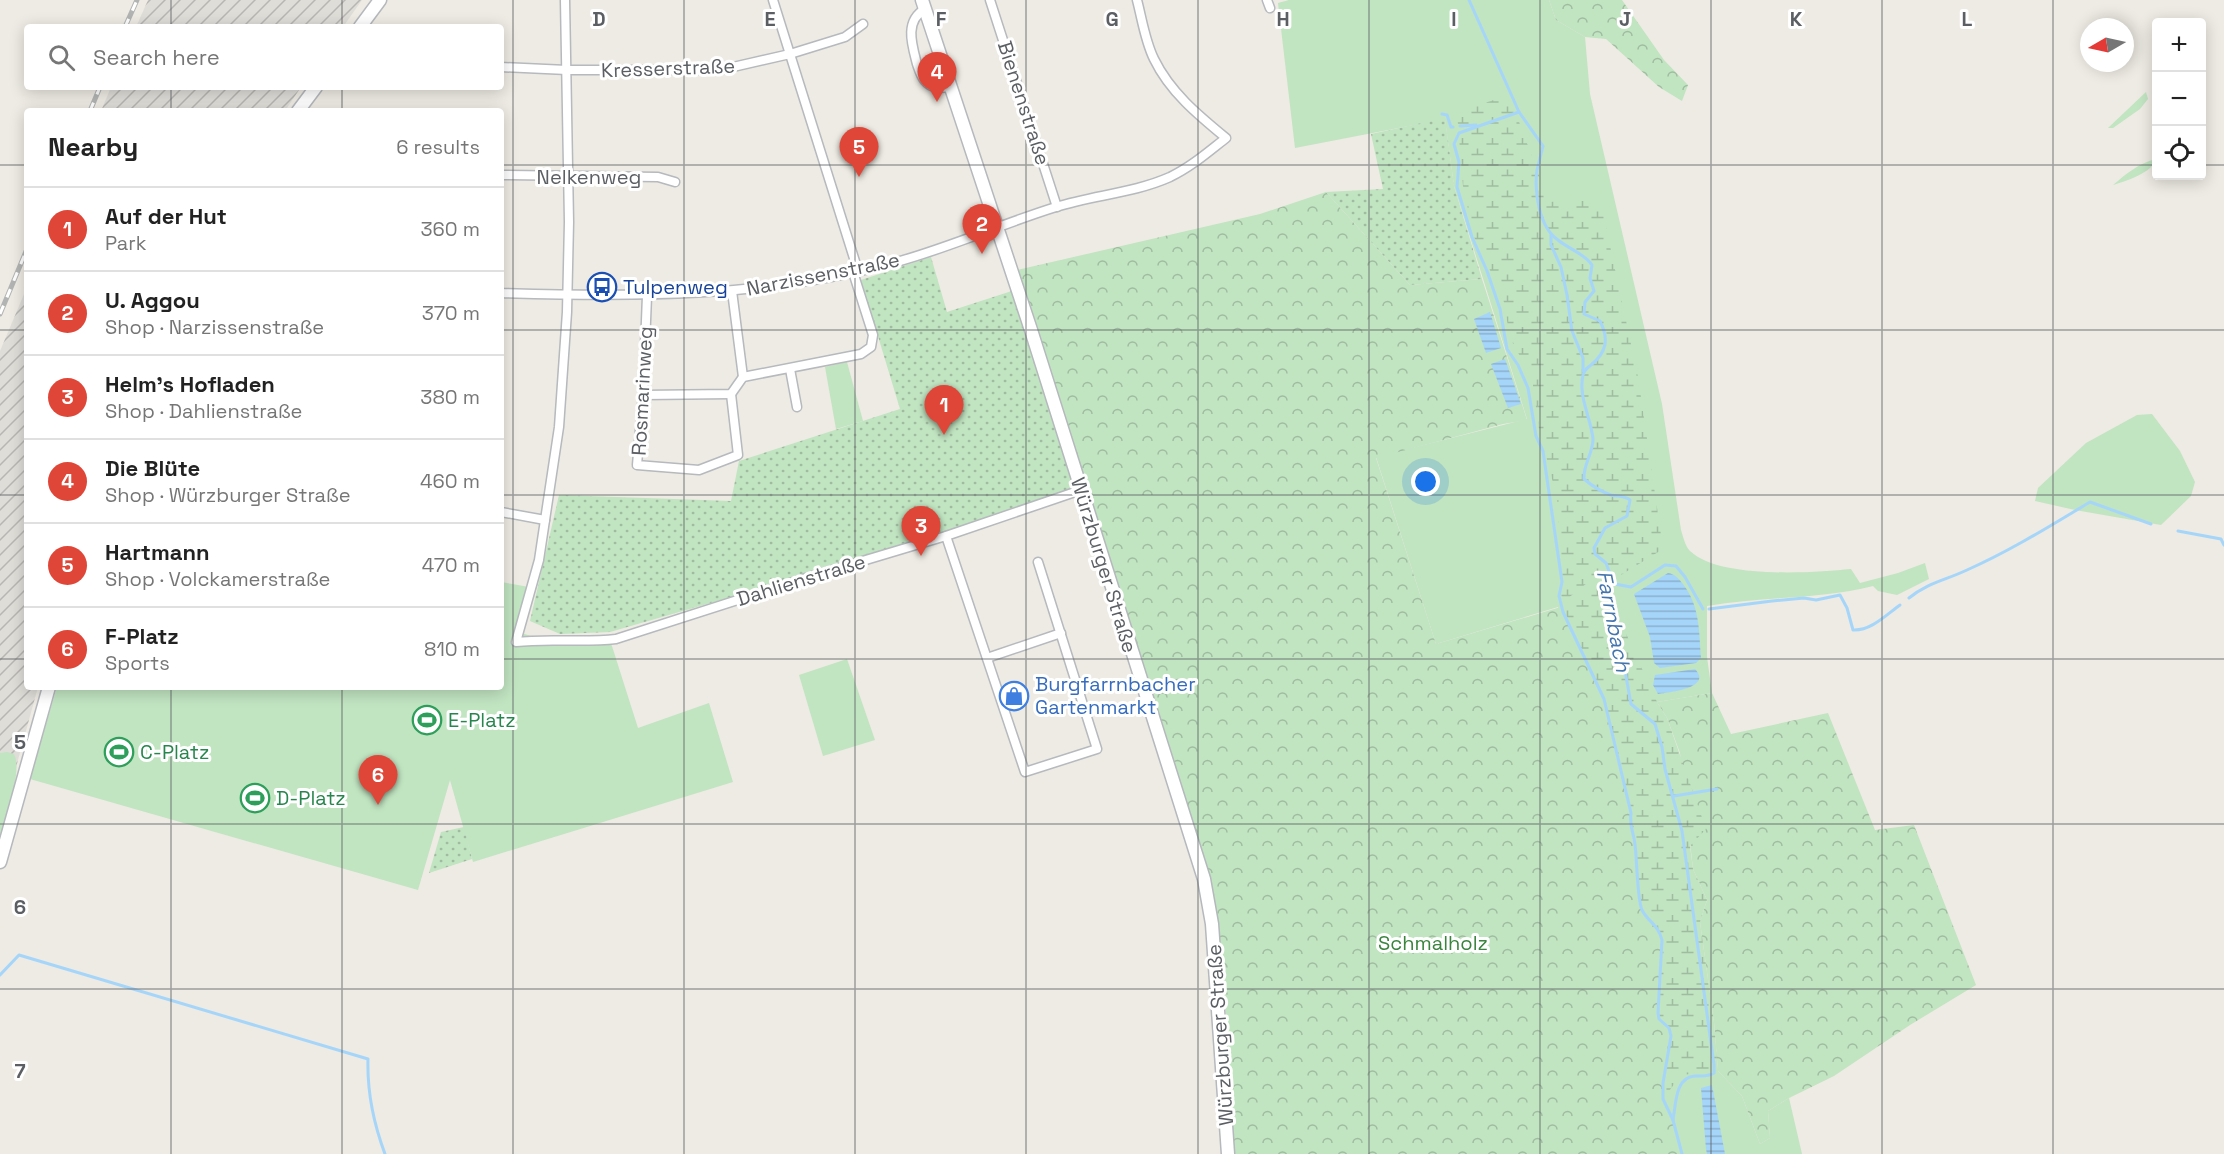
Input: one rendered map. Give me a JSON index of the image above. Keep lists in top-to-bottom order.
{
  "streets": {
    "street": [
      "Kresserstraße",
      "Bienenstraße",
      "Nelkenweg",
      "Narzissenstraße",
      "Rosmarinweg",
      "Würzburger Straße",
      "Dahlienstraße"
    ]
  },
  "crossings": [
    ["Bienenstraße", "Narzissenstraße"],
    ["Narzissenstraße", "Rosmarinweg"],
    ["Narzissenstraße", "Würzburger Straße"],
    ["Würzburger Straße", "Dahlienstraße"]
  ],
  "water": ["Farrnbach"],
  "parks": ["Schmalholz"],
  "places": {
    "bus stop": ["Tulpenweg"],
    "shop": ["Burgfarrnbacher Gartenmarkt"],
    "sports": ["E-Platz", "C-Platz", "D-Platz"]
  },
  "north": "left",
  "page": {
    "map_buttons": ["+", "−"],
    "search": "Search here",
    "pins": [
      "4",
      "5",
      "2",
      "1",
      "3",
      "6"
    ],
    "heading": ["Nearby", "6 results"],
    "list": [
      {
        "mark": "1",
        "name": "Auf der Hut",
        "note": "Park",
        "value": "360 m"
      },
      {
        "mark": "2",
        "name": "U. Aggou",
        "note": "Shop · Narzissenstraße",
        "value": "370 m"
      },
      {
        "mark": "3",
        "name": "Helm's Hofladen",
        "note": "Shop · Dahlienstraße",
        "value": "380 m"
      },
      {
        "mark": "4",
        "name": "Die Blüte",
        "note": "Shop · Würzburger Straße",
        "value": "460 m"
      },
      {
        "mark": "5",
        "name": "Hartmann",
        "note": "Shop · Volckamerstraße",
        "value": "470 m"
      },
      {
        "mark": "6",
        "name": "F-Platz",
        "note": "Sports",
        "value": "810 m"
      }
    ]
  },
  "grid": {
    "columns": [
      "D",
      "E",
      "F",
      "G",
      "H",
      "I",
      "J",
      "K",
      "L"
    ],
    "rows": ["5", "6", "7"]
  }
}
